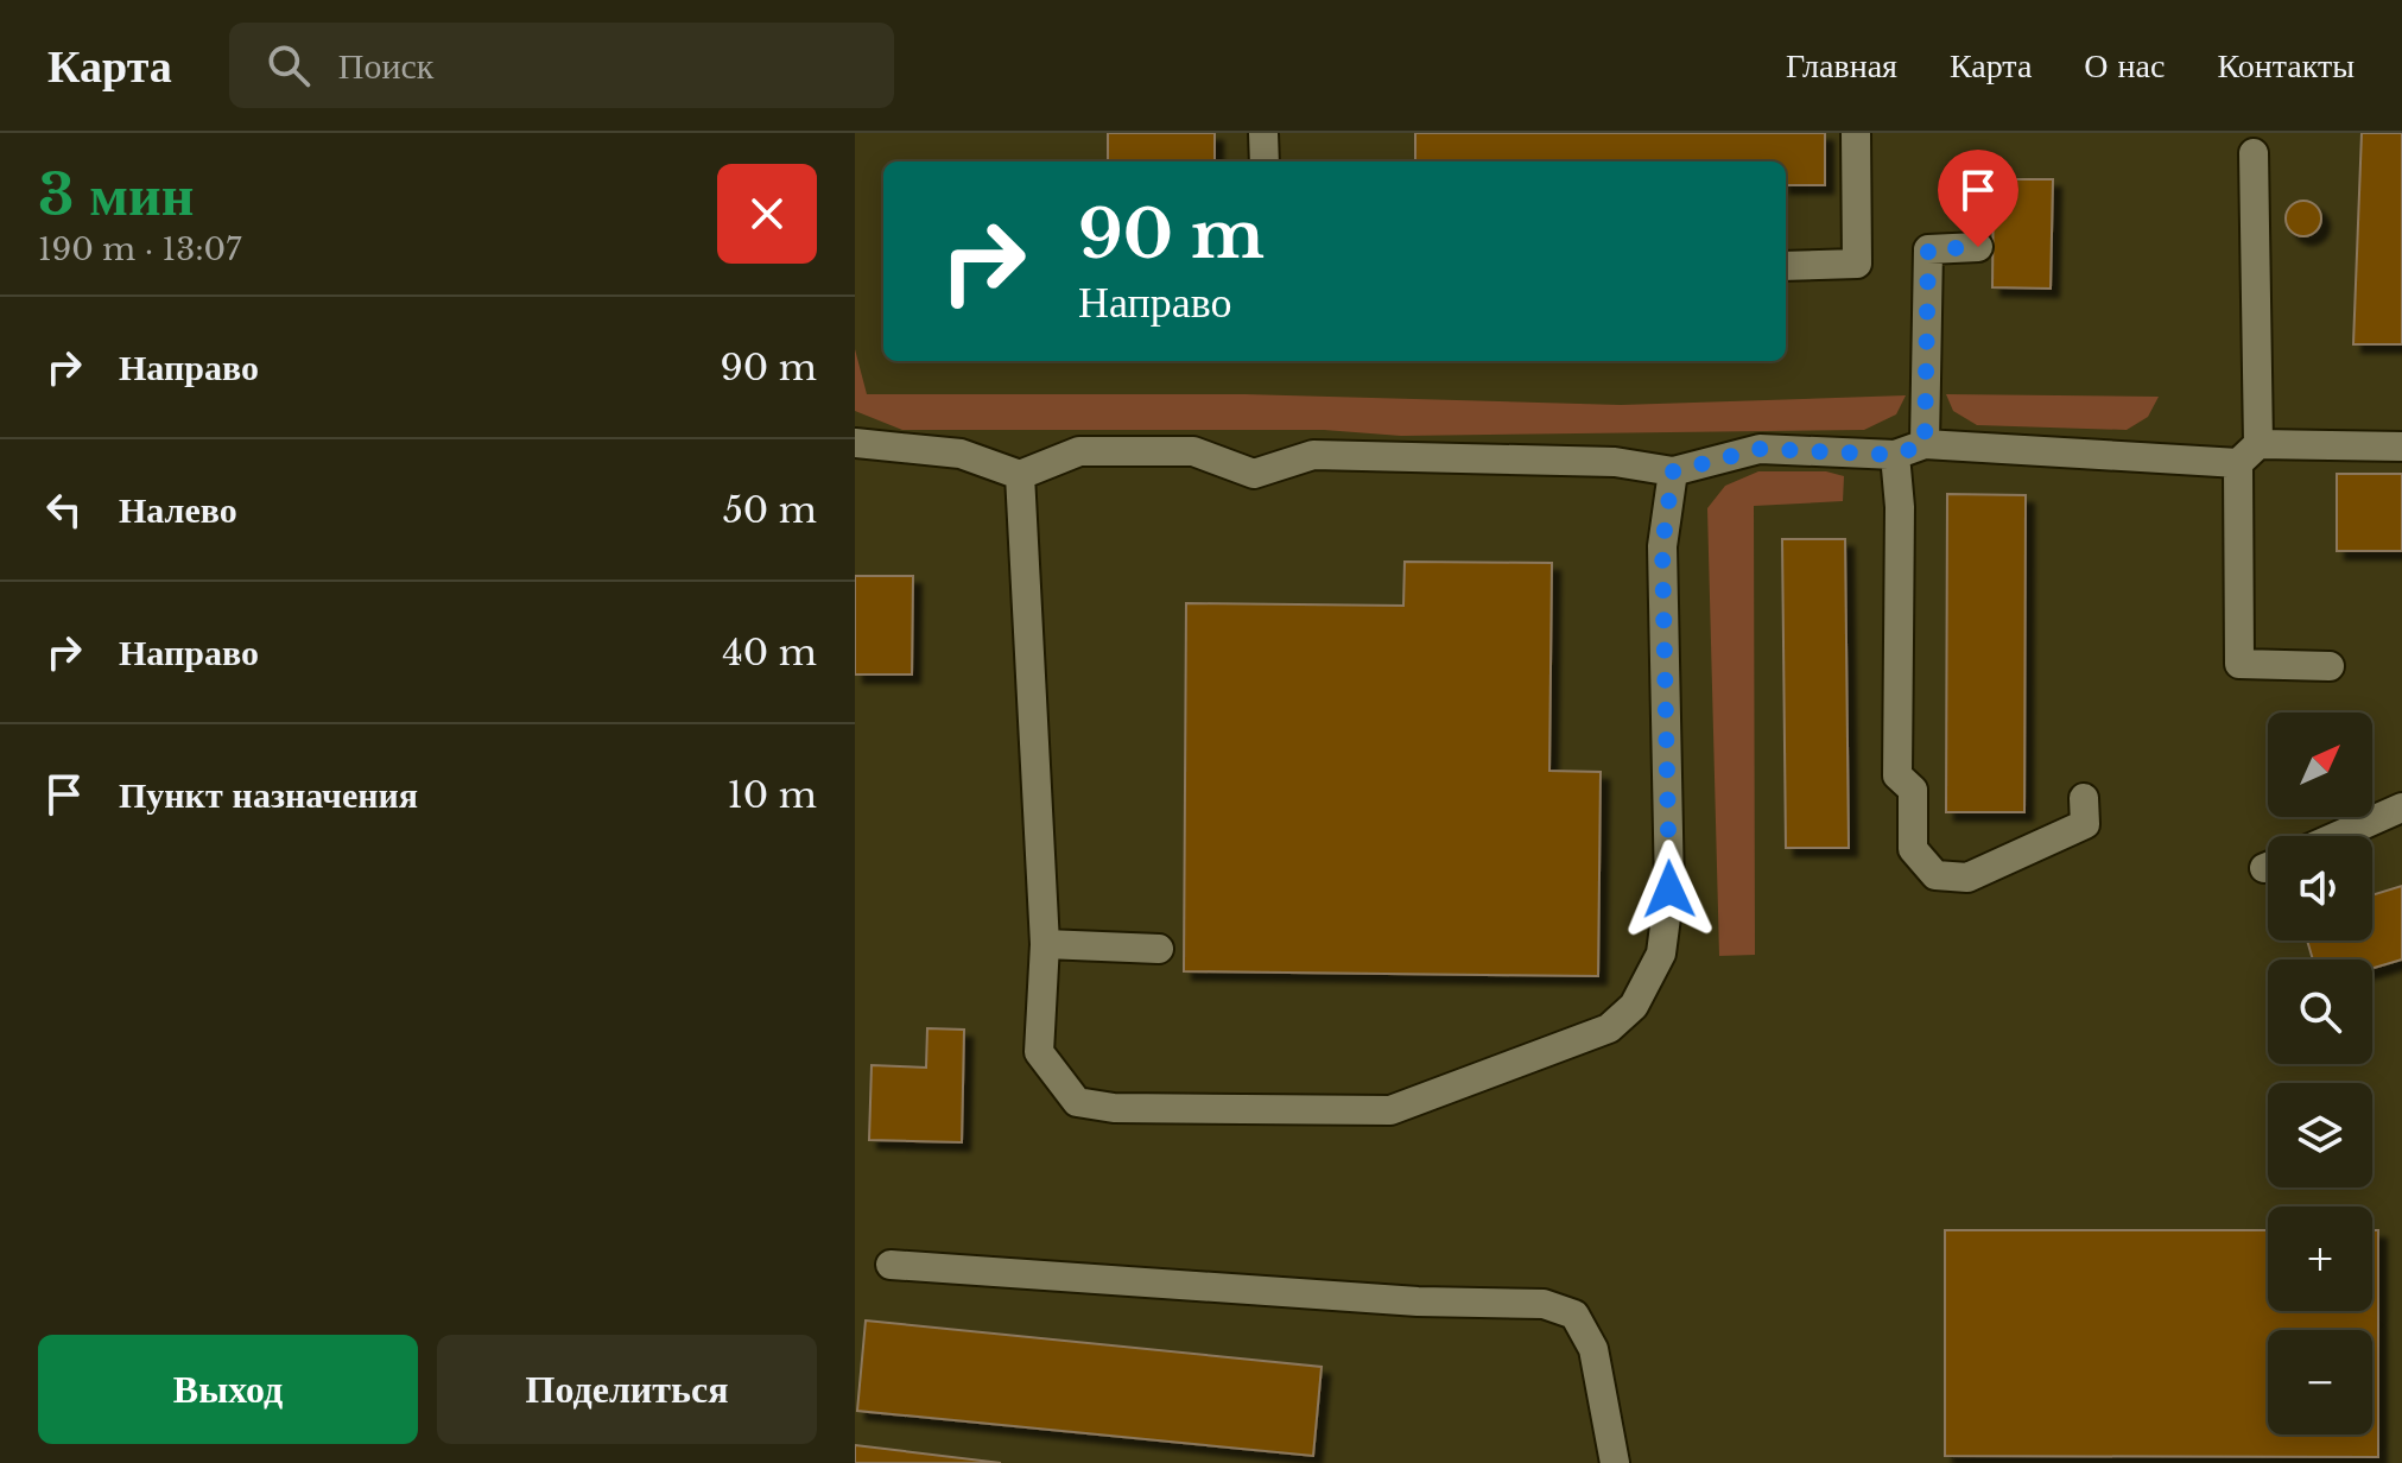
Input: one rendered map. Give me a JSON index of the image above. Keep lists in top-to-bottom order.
{
  "north": "top right",
  "page": {
    "header": "Карта",
    "search": "Поиск",
    "nav": [
      "Главная",
      "Карта",
      "О нас",
      "Контакты"
    ],
    "heading": ["3 мин", "190 m · 13:07"],
    "turn": ["90 m", "Направо"],
    "list": [
      {
        "name": "Направо",
        "value": "90 m"
      },
      {
        "name": "Налево",
        "value": "50 m"
      },
      {
        "name": "Направо",
        "value": "40 m"
      },
      {
        "name": "Пункт назначения",
        "value": "10 m"
      }
    ],
    "map_buttons": ["+", "−"],
    "buttons": ["Выход", "Поделиться"]
  }
}
